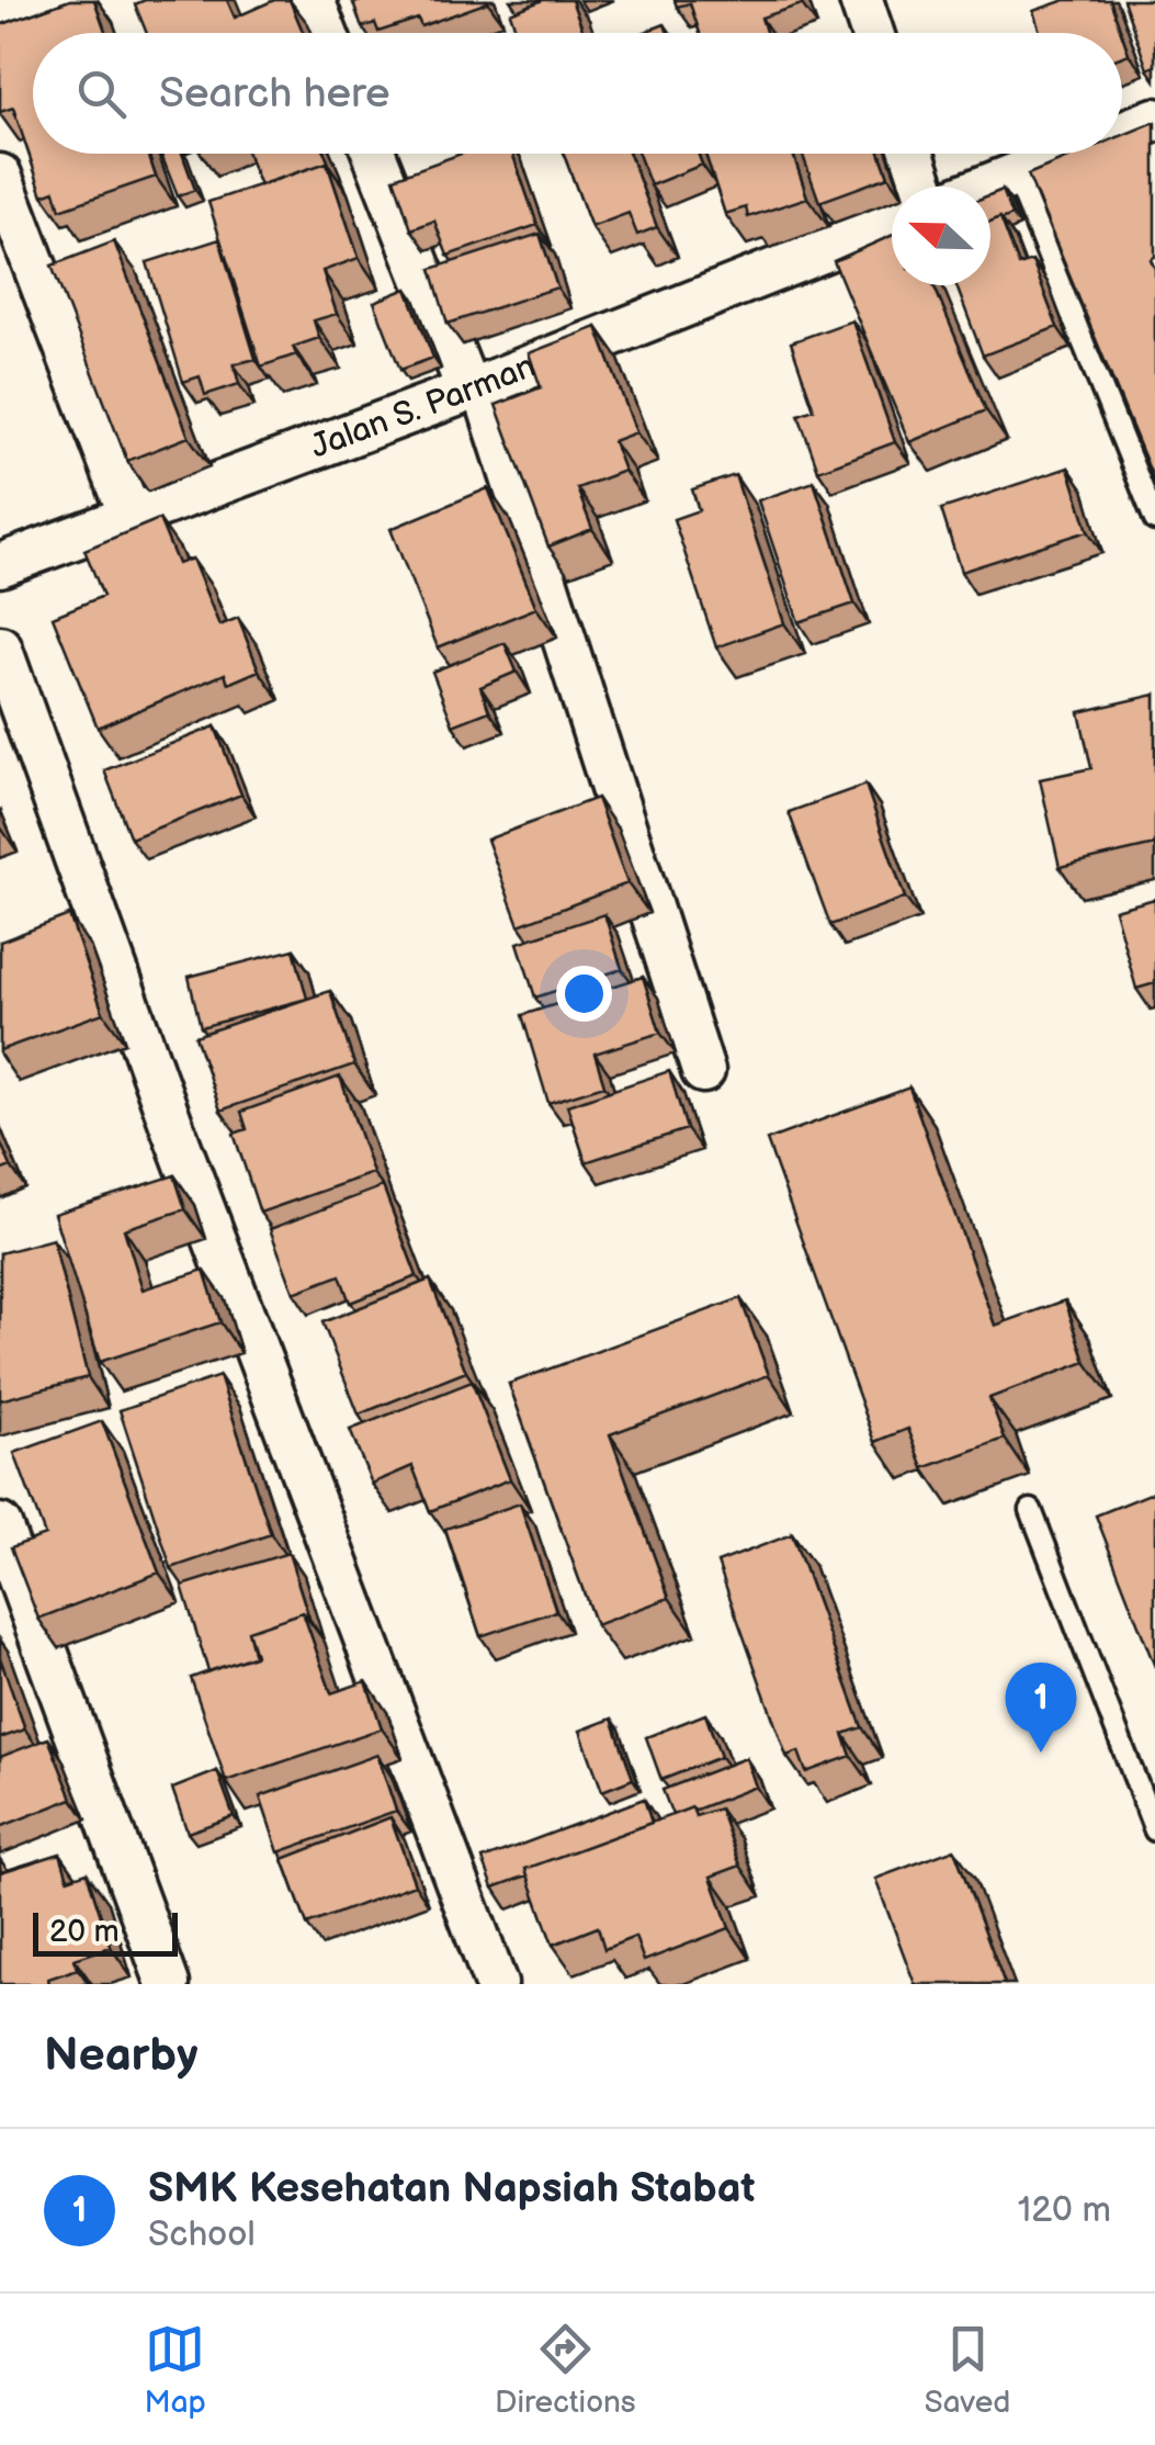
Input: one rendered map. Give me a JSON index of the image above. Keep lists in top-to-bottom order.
{
  "streets": {
    "street": ["Jalan S. Parman"]
  },
  "scale_bar": "20 m",
  "north": "left",
  "page": {
    "search": "Search here",
    "pins": "1",
    "scale": "20 m",
    "heading": "Nearby",
    "list": [
      {
        "mark": "1",
        "name": "SMK Kesehatan Napsiah Stabat",
        "note": "School",
        "value": "120 m"
      }
    ],
    "nav": ["Map", "Directions", "Saved"]
  }
}
